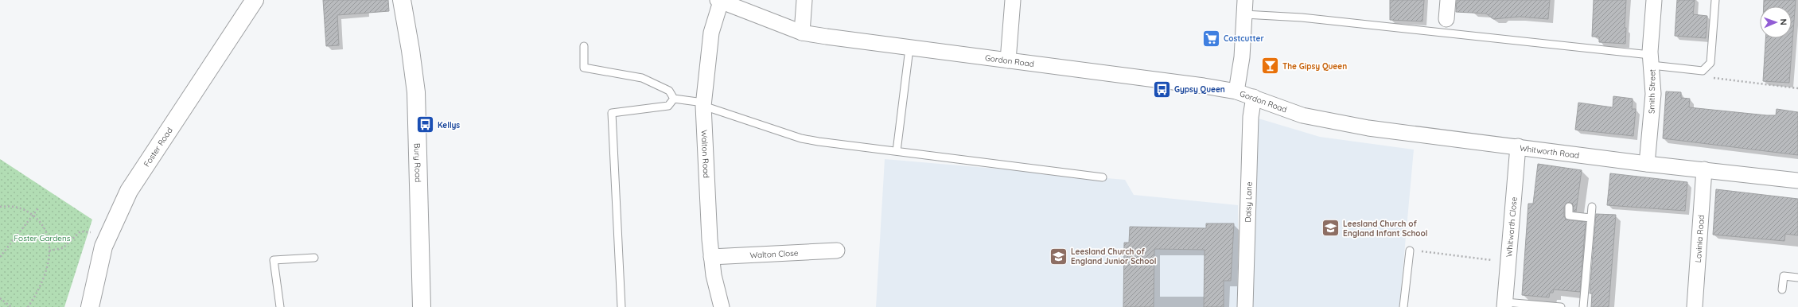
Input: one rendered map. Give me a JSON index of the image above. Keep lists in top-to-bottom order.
{
  "streets": {
    "main road": ["Foster Road", "Bury Road"],
    "street": [
      "Gordon Road",
      "Smith Street",
      "Whitworth Road",
      "Walton Road",
      "Daisy Lane",
      "Whitworth Close",
      "Lavinia Road",
      "Walton Close"
    ]
  },
  "crossings": [
    ["Gordon Road", "Whitworth Road"],
    ["Gordon Road", "Walton Road"],
    ["Gordon Road", "Daisy Lane"],
    ["Smith Street", "Whitworth Road"],
    ["Whitworth Road", "Whitworth Close"],
    ["Whitworth Road", "Lavinia Road"],
    ["Walton Road", "Walton Close"]
  ],
  "parks": ["Foster Gardens"],
  "places": {
    "supermarket": ["Costcutter"],
    "bar": ["The Gipsy Queen"],
    "bus stop": ["Gypsy Queen", "Kellys"],
    "school or university": ["Leesland Church of England Infant School", "Leesland Church of England Junior School"]
  },
  "north": "right"
}
